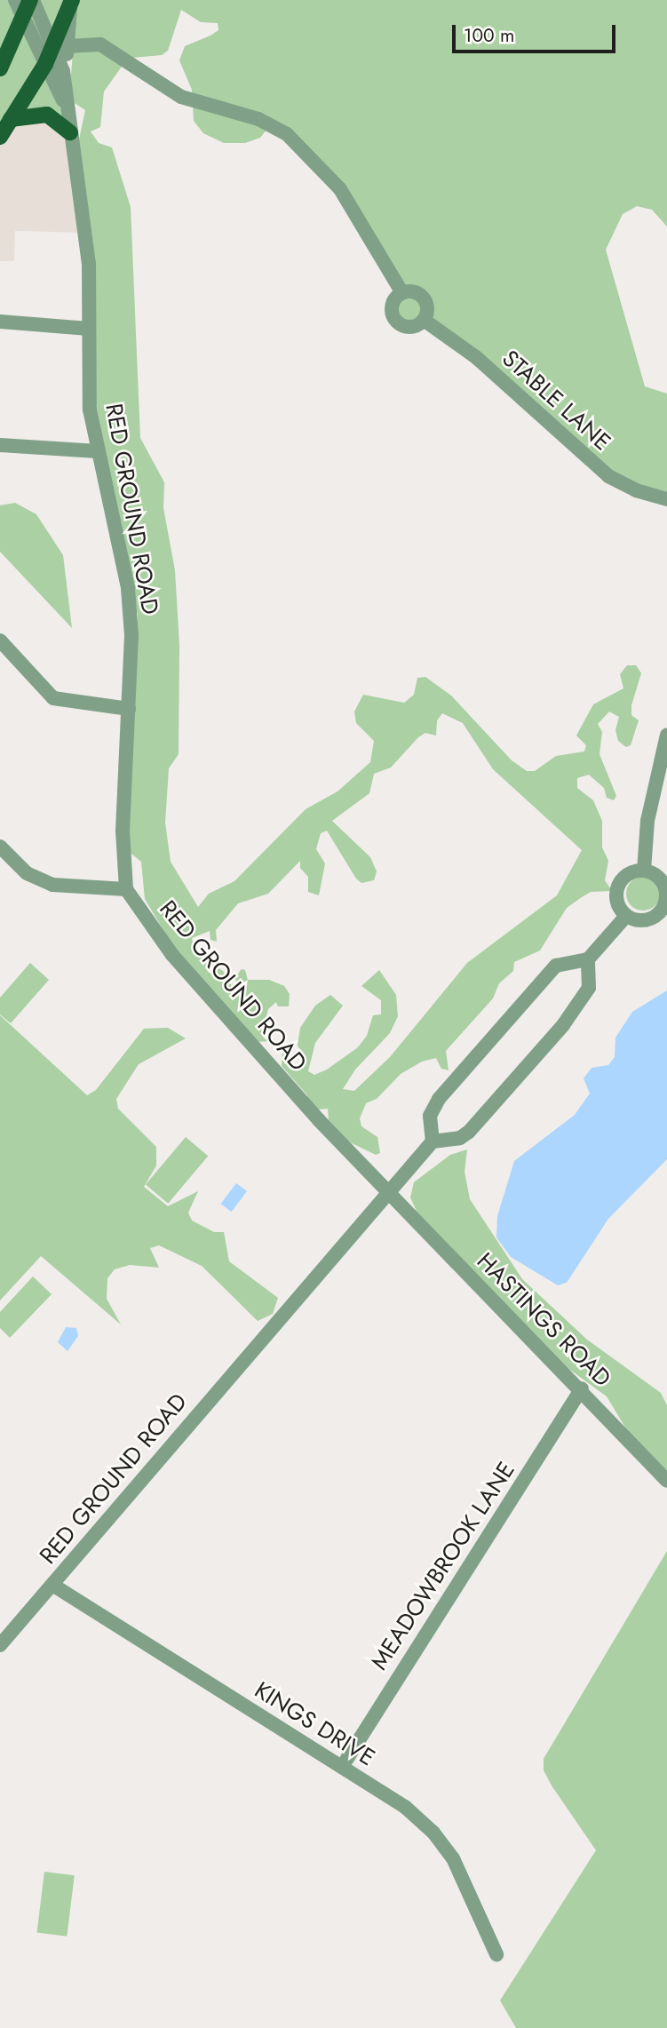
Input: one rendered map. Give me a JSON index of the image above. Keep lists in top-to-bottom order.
{
  "streets": {
    "street": [
      "STABLE LANE",
      "RED GROUND ROAD",
      "HASTINGS ROAD",
      "MEADOWBROOK LANE",
      "KINGS DRIVE"
    ]
  },
  "crossings": [
    ["RED GROUND ROAD", "HASTINGS ROAD"],
    ["RED GROUND ROAD", "KINGS DRIVE"],
    ["HASTINGS ROAD", "MEADOWBROOK LANE"],
    ["MEADOWBROOK LANE", "KINGS DRIVE"]
  ],
  "scale_bar": "100 m"
}
